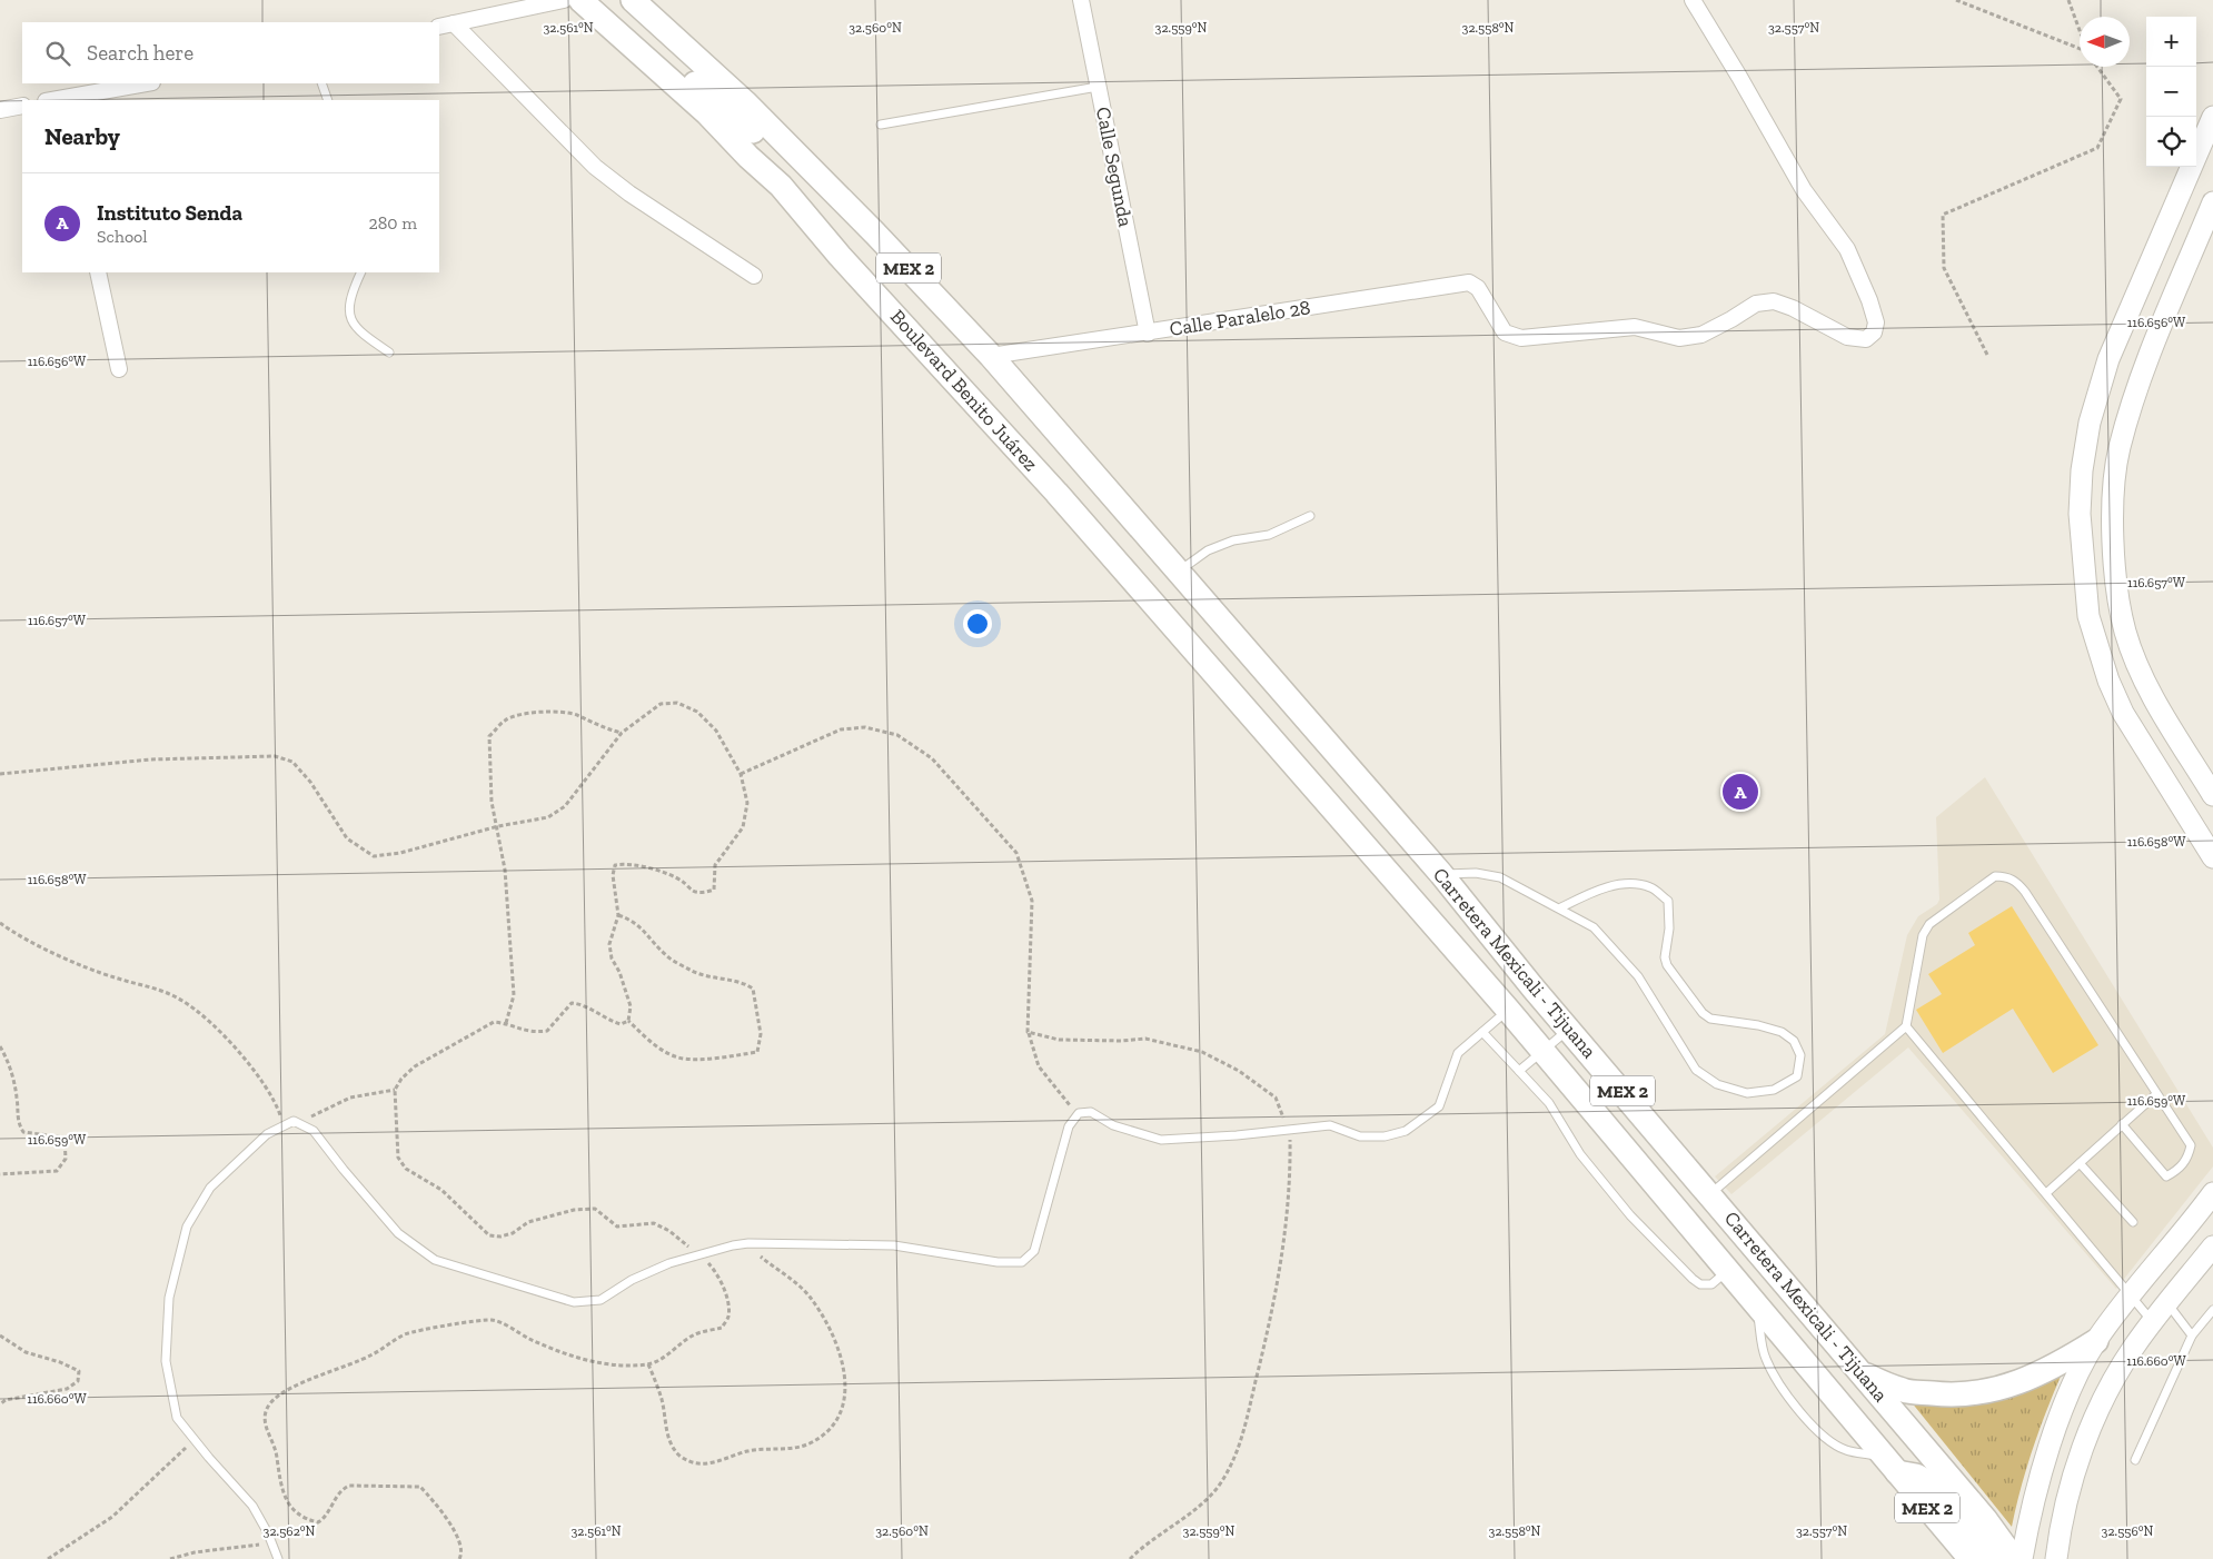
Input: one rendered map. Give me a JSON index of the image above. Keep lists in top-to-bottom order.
{
  "streets": {
    "main road": ["MEX 2", "Boulevard Benito Juárez", "Carretera Mexicali - Tijuana"],
    "street": ["Calle Segunda", "Calle Paralelo 28"]
  },
  "crossings": [
    ["Calle Segunda", "Calle Paralelo 28"],
    ["Calle Paralelo 28", "Boulevard Benito Juárez"],
    ["Boulevard Benito Juárez", "Carretera Mexicali - Tijuana"]
  ],
  "north": "left",
  "page": {
    "map_buttons": ["+", "−"],
    "search": "Search here",
    "heading": "Nearby",
    "list": [
      {
        "mark": "A",
        "name": "Instituto Senda",
        "note": "School",
        "value": "280 m"
      }
    ],
    "pins": "A"
  },
  "coordinates": [
    "32.561°N",
    "32.560°N",
    "32.559°N",
    "32.558°N",
    "32.557°N",
    "116.656°W",
    "116.657°W",
    "116.658°W",
    "116.659°W",
    "116.660°W",
    "32.562°N",
    "32.556°N"
  ]
}
